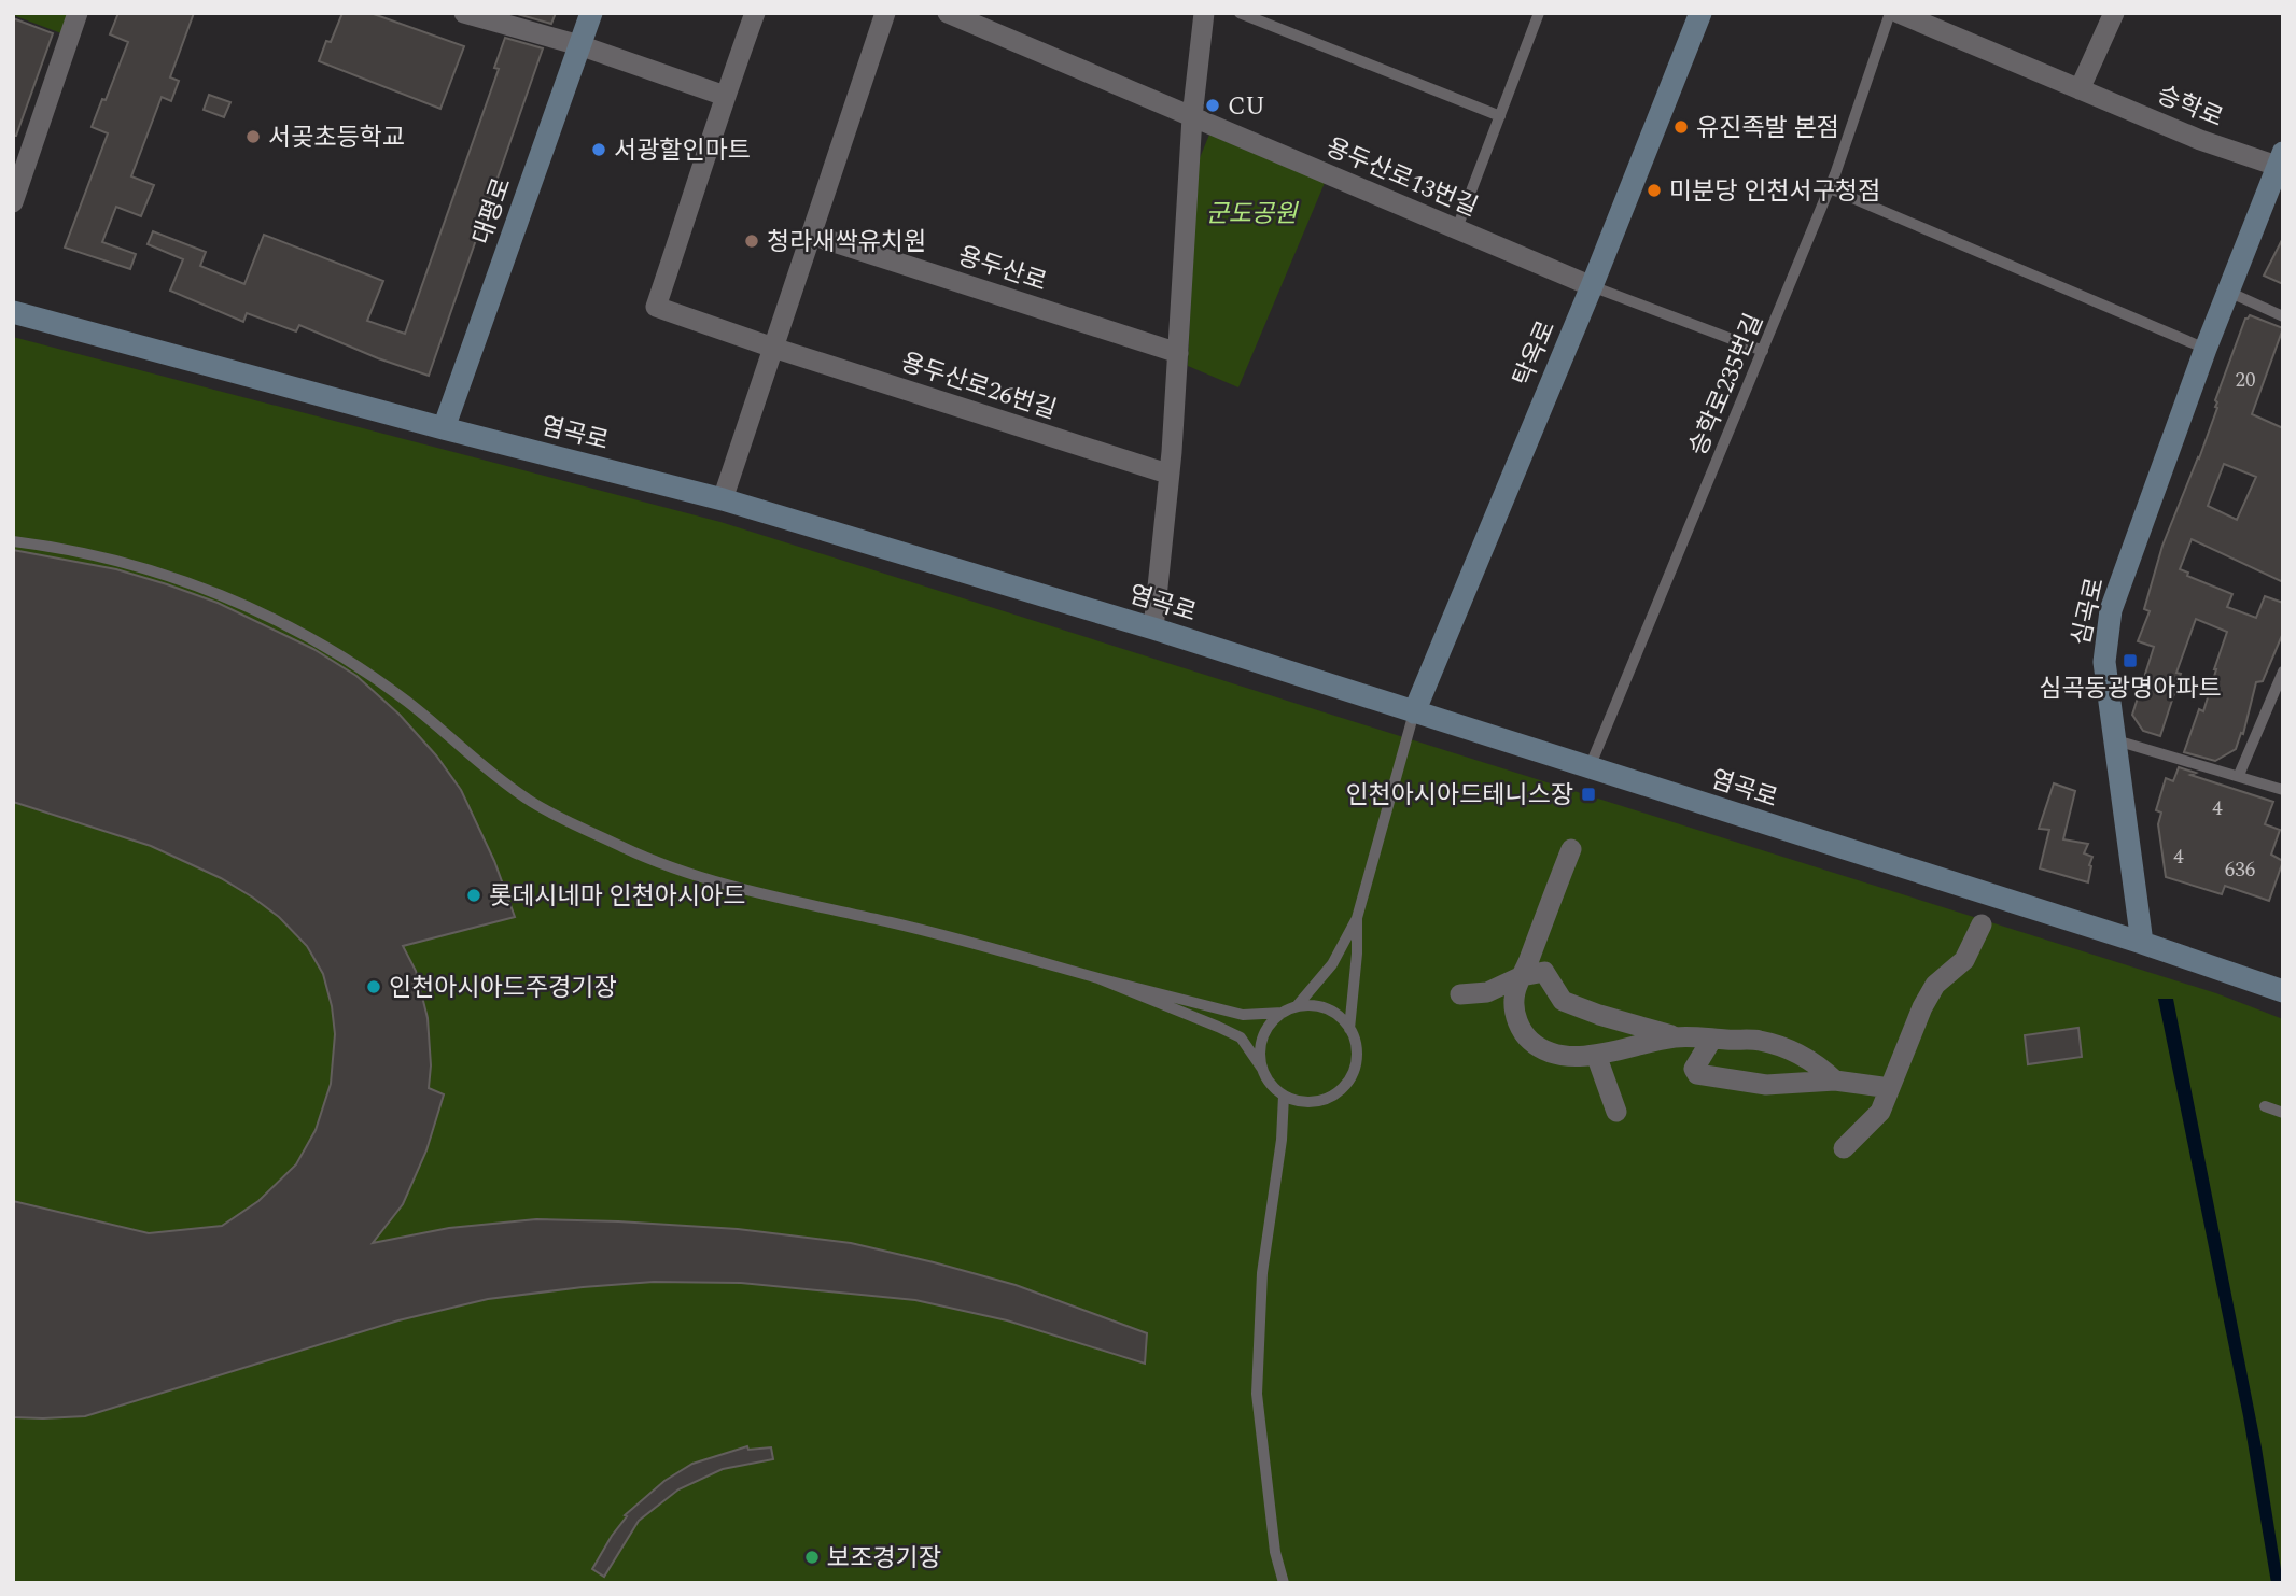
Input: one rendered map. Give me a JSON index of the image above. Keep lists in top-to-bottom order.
{
  "streets": {
    "main road": [
      "대평로",
      "탁옥로",
      "염곡로",
      "심곡로"
    ],
    "street": [
      "승학로",
      "용두산로13번길",
      "용두산로",
      "용두산로26번길"
    ],
    "lane": ["승학로235번길"]
  },
  "crossings": [
    ["승학로", "심곡로"],
    ["용두산로13번길", "탁옥로"],
    ["대평로", "염곡로"],
    ["탁옥로", "염곡로"],
    ["승학로235번길", "염곡로"],
    ["염곡로", "심곡로"]
  ],
  "parks": ["군도공원"],
  "places": {
    "other": [
      "CU",
      "유진족발 본점",
      "서곶초등학교",
      "서광할인마트",
      "미분당 인천서구청점",
      "청라새싹유치원",
      "롯데시네마 인천아시아드",
      "인천아시아드주경기장",
      "보조경기장"
    ],
    "transit": ["심곡동광명아파트", "인천아시아드테니스장"]
  },
  "house_numbers": [
    "20",
    "4",
    "4",
    "636"
  ]
}
